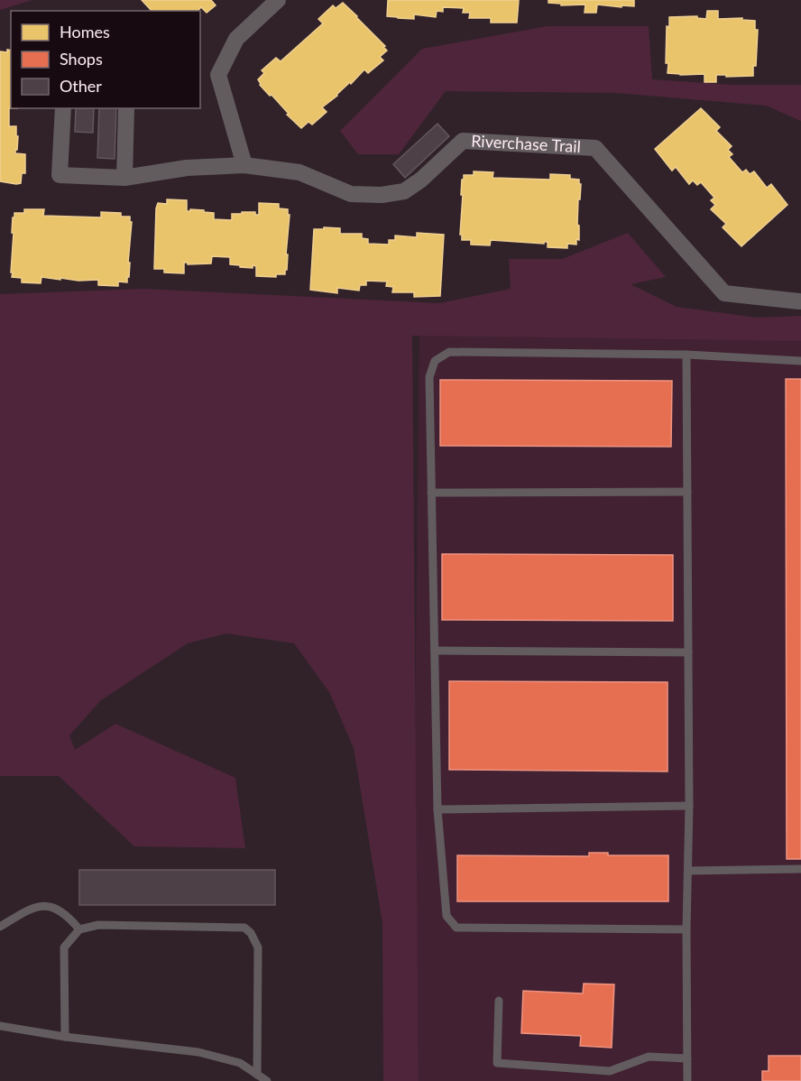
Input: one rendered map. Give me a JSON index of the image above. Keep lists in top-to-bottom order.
{
  "streets": {
    "street": ["Riverchase Trail"]
  },
  "legend": ["Homes", "Shops", "Other"]
}
